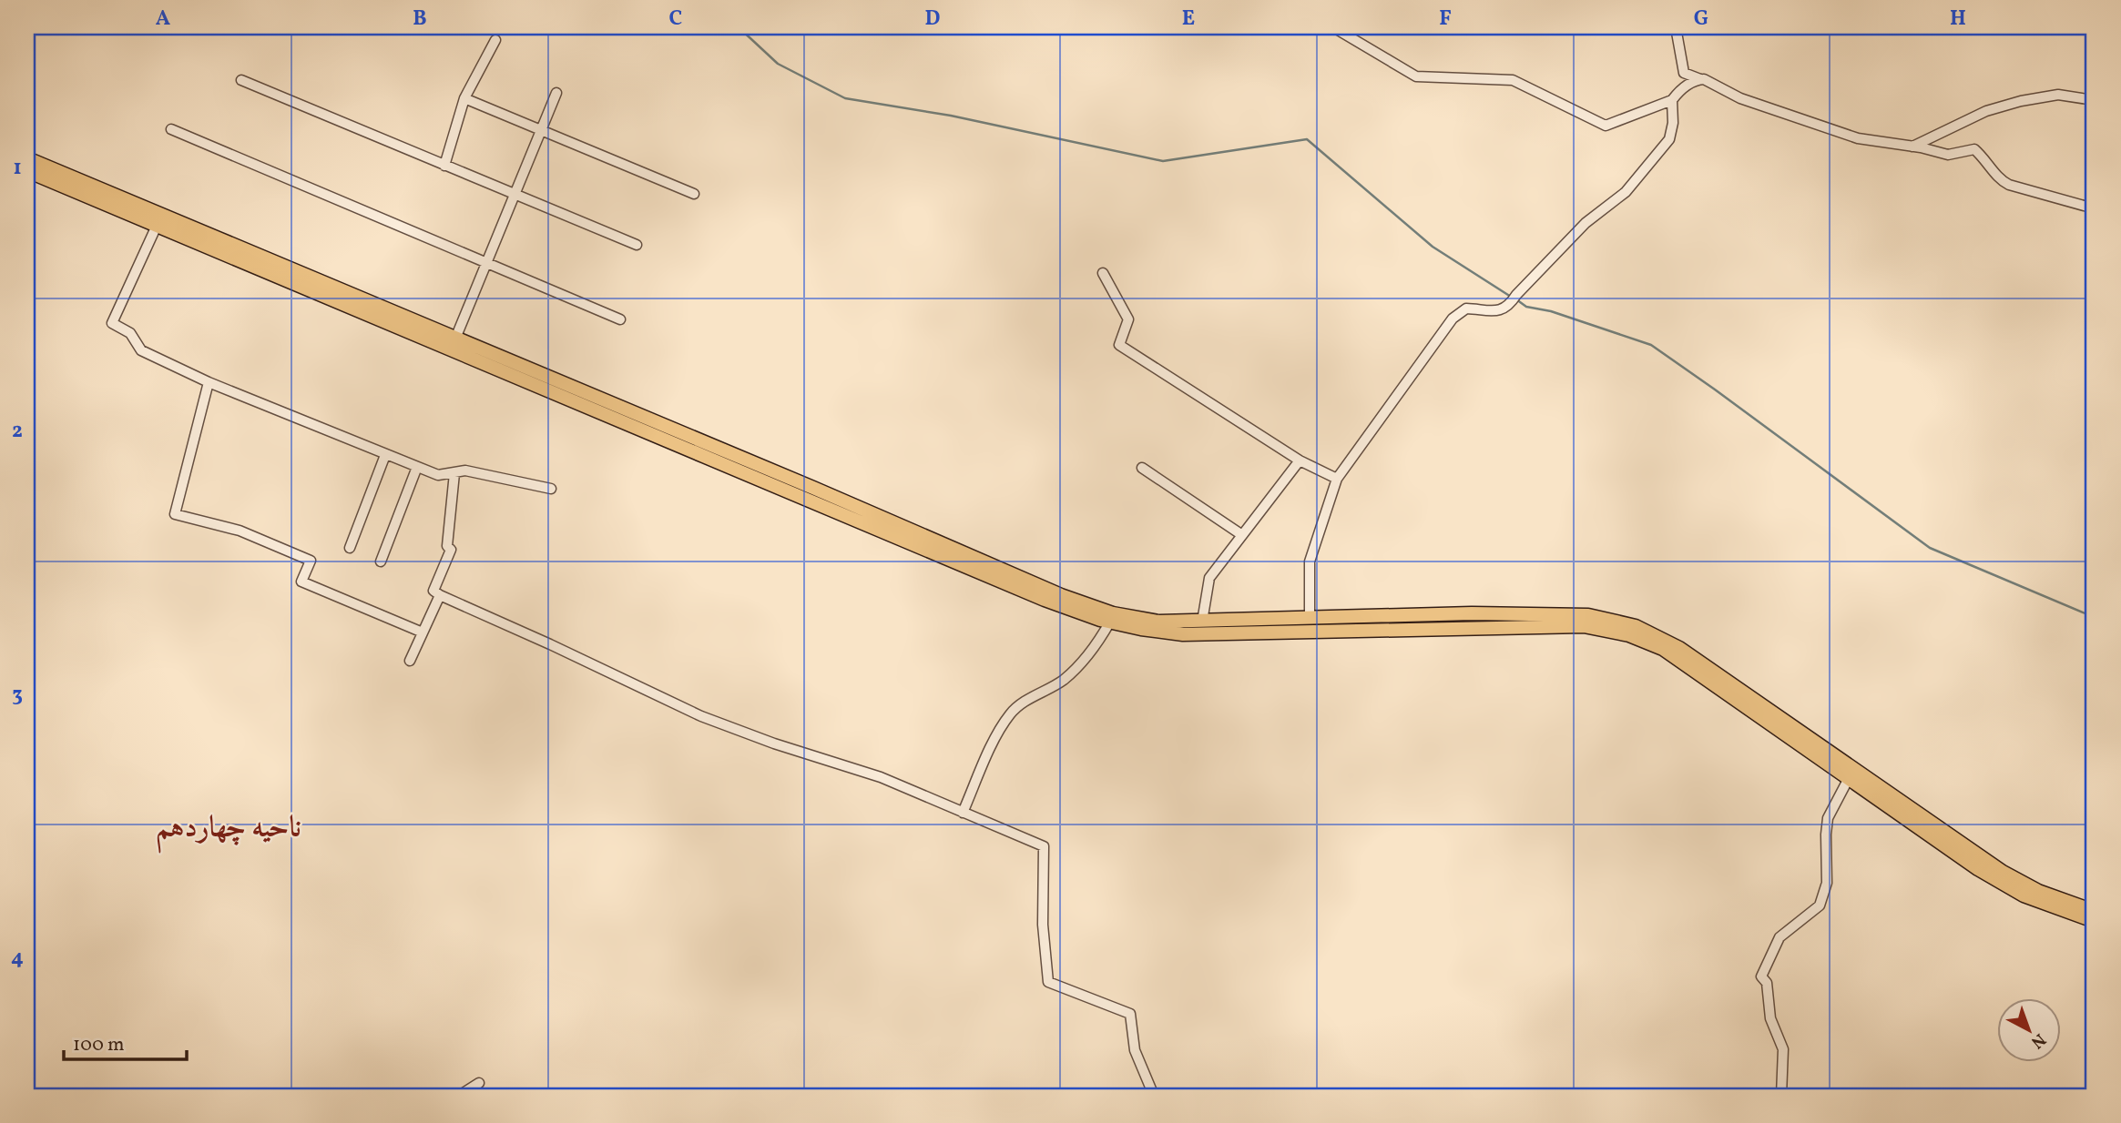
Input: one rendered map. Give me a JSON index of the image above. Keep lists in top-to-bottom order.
{
  "districts": ["ناحیه چهاردهم"],
  "scale_bar": "100 m",
  "north": "bottom right",
  "grid": {
    "columns": [
      "A",
      "B",
      "C",
      "D",
      "E",
      "F",
      "G",
      "H"
    ],
    "rows": [
      "1",
      "2",
      "3",
      "4"
    ]
  }
}
